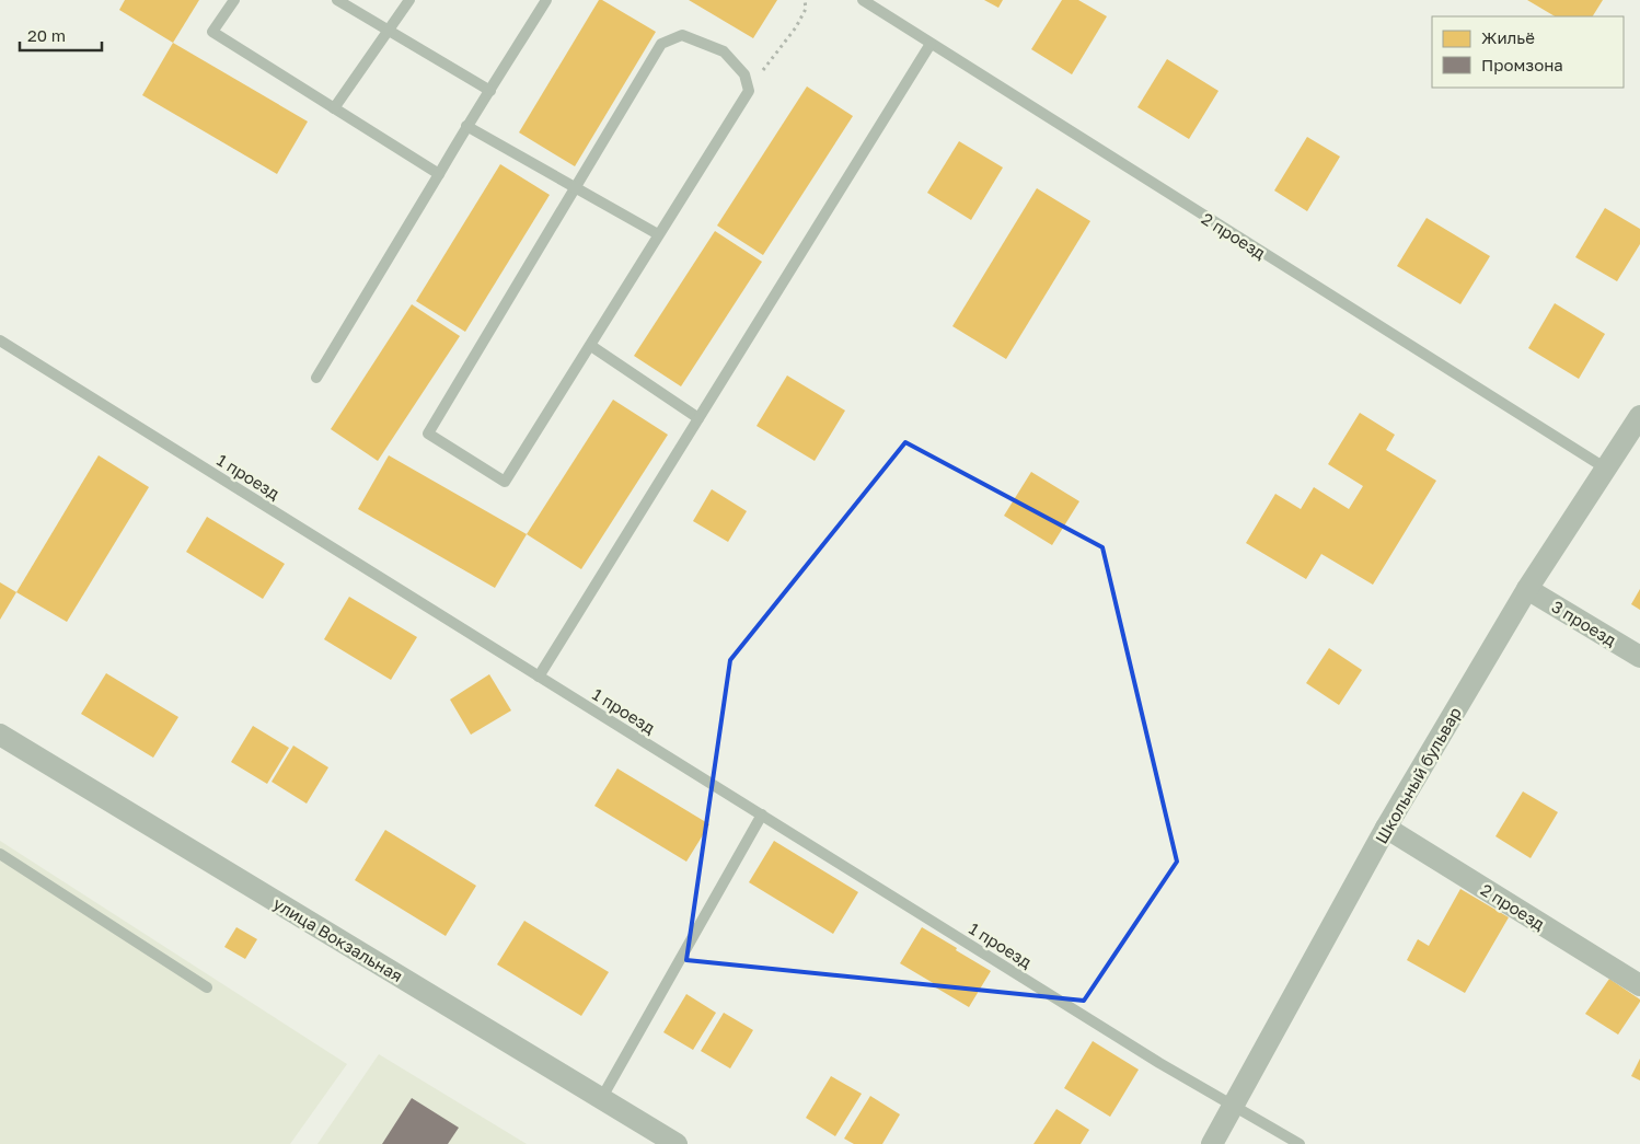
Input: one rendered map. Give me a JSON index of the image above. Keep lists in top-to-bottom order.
{
  "streets": {
    "street": [
      "2 проезд",
      "3 проезд",
      "Школьный бульвар",
      "улица Вокзальная"
    ],
    "lane": ["1 проезд"]
  },
  "crossings": [
    ["2 проезд", "Школьный бульвар"],
    ["1 проезд", "Школьный бульвар"],
    ["3 проезд", "Школьный бульвар"]
  ],
  "legend": ["Жильё", "Промзона"],
  "scale_bar": "20 m"
}
